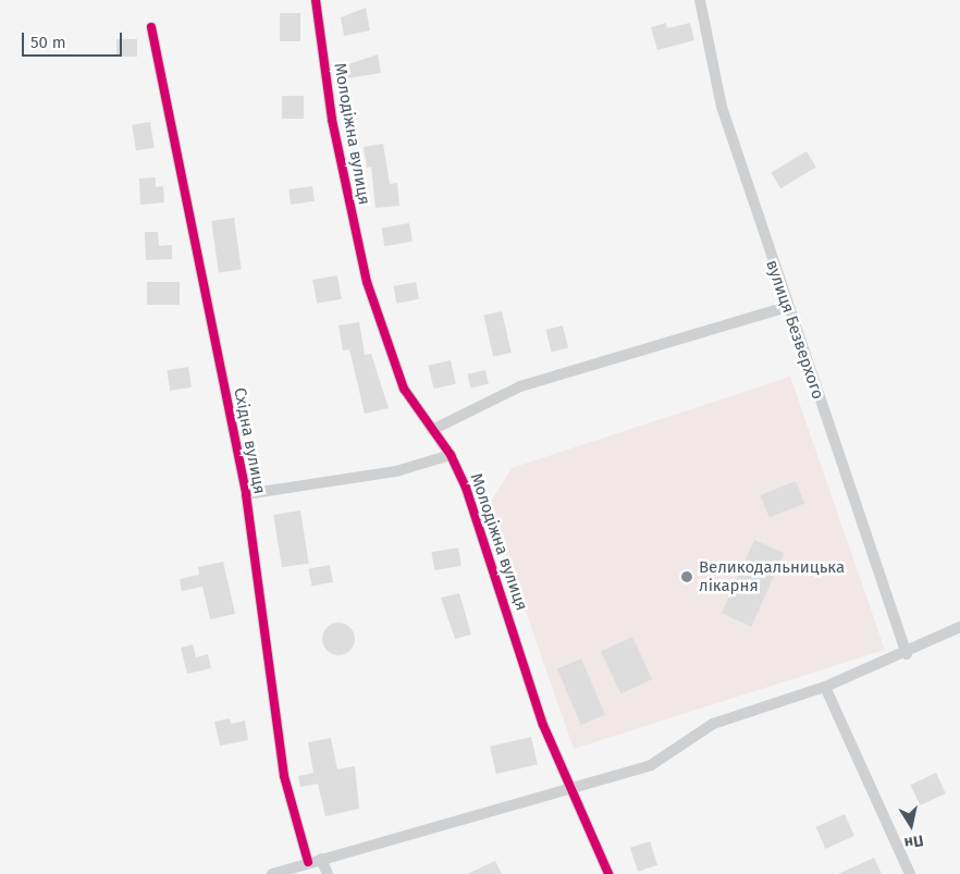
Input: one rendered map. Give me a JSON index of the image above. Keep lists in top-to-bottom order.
{
  "streets": {
    "street": ["Молодіжна вулиця", "вулиця Безверхого", "Східна вулиця"]
  },
  "places": ["Великодальницька лікарня"],
  "scale_bar": "50 m",
  "north": "bottom"
}
